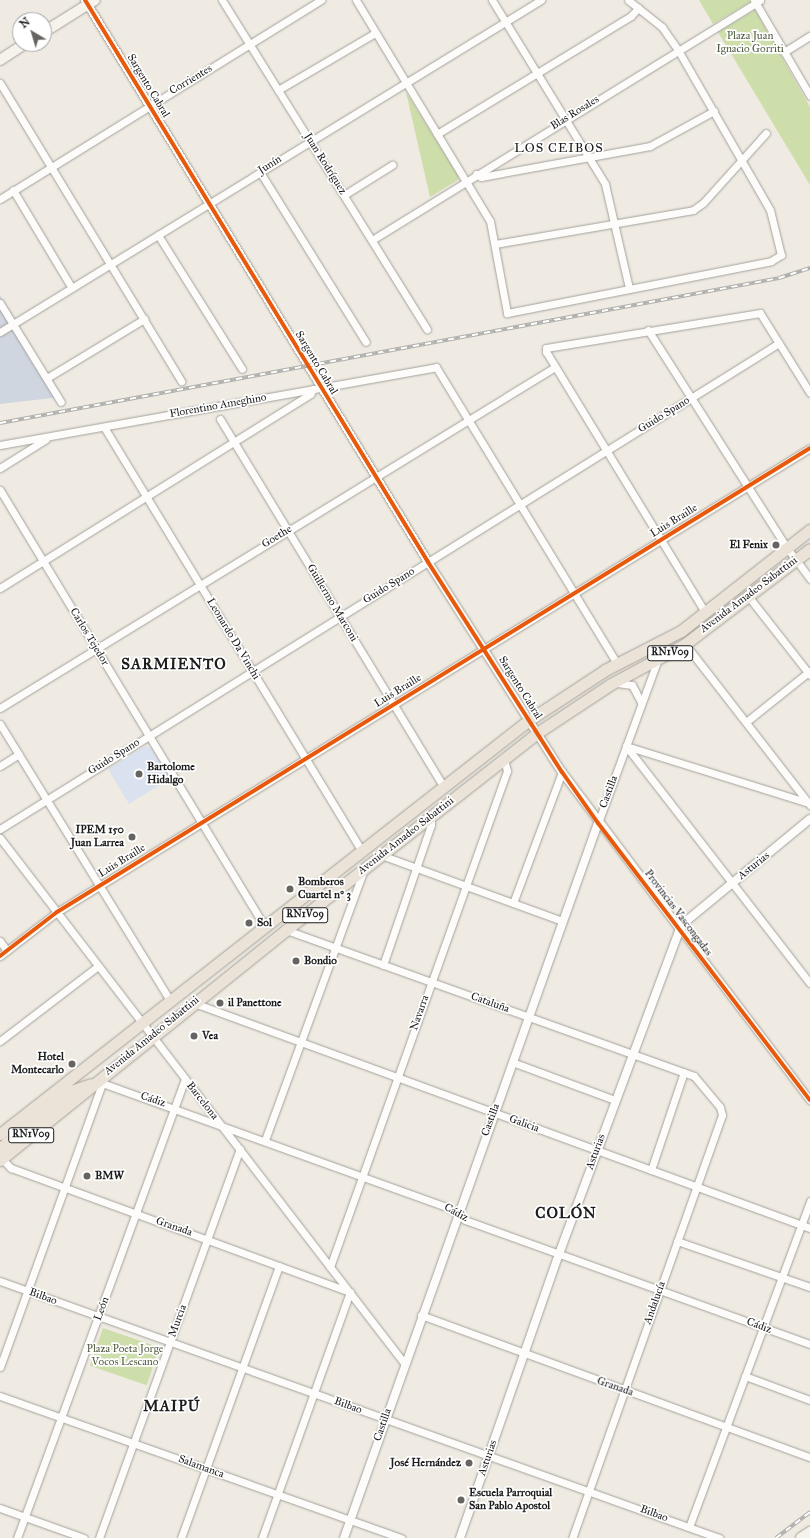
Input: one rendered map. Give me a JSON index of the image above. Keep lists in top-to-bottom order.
{
  "streets": {
    "main road": ["Avenida Amadeo Sabattini", "RN1V09"],
    "street": [
      "Corrientes",
      "Sargento Cabral",
      "Blas Rosales",
      "Juan Rodríguez",
      "Junín",
      "Florentino Ameghino",
      "Guido Spano",
      "Luis Braille",
      "Goethe",
      "Guillermo Marconi",
      "Carlos Tejedor",
      "Leonardo Da Vinchi",
      "Castilla",
      "Asturias",
      "Provincias Vascongadas",
      "Cataluña",
      "Navarra",
      "Cádiz",
      "Barcelona",
      "Galicia",
      "Granada",
      "Bilbao",
      "Andalucía",
      "León",
      "Murcia",
      "Salamanca"
    ]
  },
  "crossings": [
    ["Corrientes", "Sargento Cabral"],
    ["Corrientes", "Juan Rodríguez"],
    ["Sargento Cabral", "Junín"],
    ["Sargento Cabral", "Florentino Ameghino"],
    ["Sargento Cabral", "Guido Spano"],
    ["Sargento Cabral", "Luis Braille"],
    ["Sargento Cabral", "Goethe"],
    ["Sargento Cabral", "Avenida Amadeo Sabattini"],
    ["Sargento Cabral", "Provincias Vascongadas"],
    ["Blas Rosales", "Juan Rodríguez"],
    ["Juan Rodríguez", "Junín"],
    ["Florentino Ameghino", "Goethe"],
    ["Florentino Ameghino", "Leonardo Da Vinchi"],
    ["Guido Spano", "Guillermo Marconi"],
    ["Guido Spano", "Carlos Tejedor"],
    ["Guido Spano", "Leonardo Da Vinchi"],
    ["Luis Braille", "Guillermo Marconi"],
    ["Luis Braille", "Carlos Tejedor"],
    ["Luis Braille", "Leonardo Da Vinchi"],
    ["Luis Braille", "Barcelona"],
    ["Goethe", "Guillermo Marconi"],
    ["Goethe", "Carlos Tejedor"],
    ["Goethe", "Leonardo Da Vinchi"],
    ["Avenida Amadeo Sabattini", "Guillermo Marconi"],
    ["Avenida Amadeo Sabattini", "Carlos Tejedor"],
    ["Avenida Amadeo Sabattini", "Leonardo Da Vinchi"],
    ["Avenida Amadeo Sabattini", "Castilla"],
    ["Avenida Amadeo Sabattini", "Provincias Vascongadas"],
    ["Avenida Amadeo Sabattini", "Cataluña"],
    ["Avenida Amadeo Sabattini", "Navarra"],
    ["Avenida Amadeo Sabattini", "Cádiz"],
    ["Avenida Amadeo Sabattini", "Barcelona"],
    ["Avenida Amadeo Sabattini", "Galicia"],
    ["Castilla", "Provincias Vascongadas"],
    ["Castilla", "Cataluña"],
    ["Castilla", "Cádiz"],
    ["Castilla", "Barcelona"],
    ["Castilla", "Galicia"],
    ["Castilla", "Granada"],
    ["Castilla", "Bilbao"],
    ["Castilla", "Salamanca"],
    ["Asturias", "Provincias Vascongadas"],
    ["Asturias", "Cataluña"],
    ["Asturias", "Cádiz"],
    ["Asturias", "Galicia"],
    ["Asturias", "Granada"],
    ["Asturias", "Bilbao"],
    ["Cataluña", "Navarra"],
    ["Cataluña", "Andalucía"],
    ["Navarra", "Cádiz"],
    ["Navarra", "Barcelona"],
    ["Navarra", "Galicia"],
    ["Cádiz", "Barcelona"],
    ["Cádiz", "Andalucía"],
    ["Cádiz", "León"],
    ["Barcelona", "Granada"],
    ["Barcelona", "León"],
    ["Barcelona", "Murcia"],
    ["Galicia", "Andalucía"],
    ["Granada", "Andalucía"],
    ["Granada", "León"],
    ["Granada", "Murcia"],
    ["Bilbao", "Andalucía"],
    ["Bilbao", "León"],
    ["Bilbao", "Murcia"],
    ["León", "Salamanca"],
    ["Murcia", "Salamanca"]
  ],
  "districts": [
    "LOS CEIBOS",
    "SARMIENTO",
    "COLÓN",
    "MAIPÚ"
  ],
  "parks": ["Plaza Juan Ignacio Gorriti", "Plaza Poeta Jorge Vocos Lescano"],
  "places": [
    "El Fenix",
    "Bartolome Hidalgo",
    "IPEM 150 Juan Larrea",
    "Bomberos Cuartel nº 3",
    "Sol",
    "Bondio",
    "il Panettone",
    "Vea",
    "Hotel Montecarlo",
    "BMW",
    "José Hernández",
    "Escuela Parroquial San Pablo Apostol"
  ],
  "north": "top left"
}
